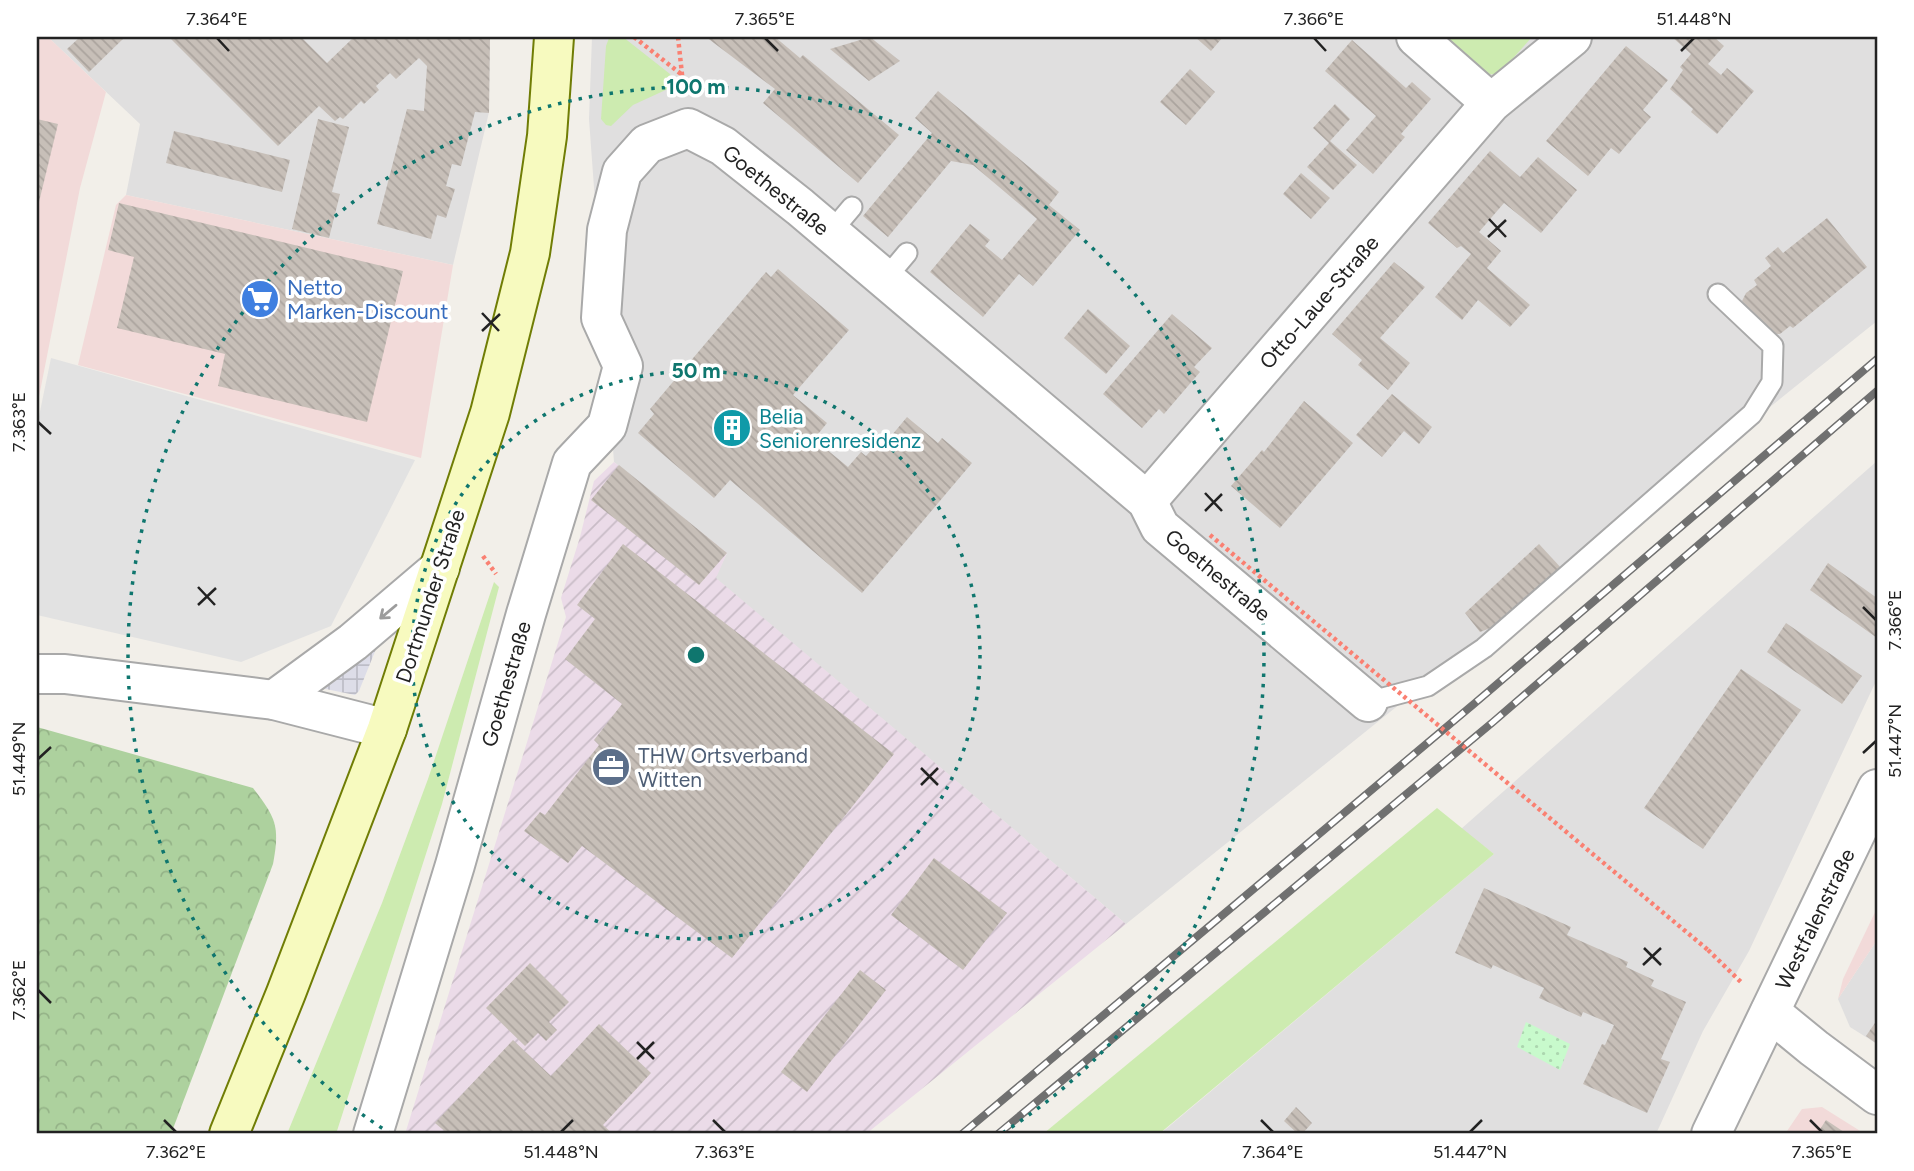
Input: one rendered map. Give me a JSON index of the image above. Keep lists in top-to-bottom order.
{
  "streets": {
    "main road": ["Dortmunder Straße"],
    "street": ["Goethestraße", "Otto-Laue-Straße", "Westfalenstraße"]
  },
  "crossings": [
    ["Goethestraße", "Otto-Laue-Straße"]
  ],
  "places": {
    "supermarket": ["Netto Marken-Discount"],
    "building": ["Belia Seniorenresidenz"],
    "office": ["THW Ortsverband Witten"]
  },
  "coordinates": [
    "7.364°E",
    "7.365°E",
    "7.366°E",
    "51.448°N",
    "7.363°E",
    "51.447°N",
    "51.449°N",
    "7.362°E"
  ],
  "rings": ["100 m", "50 m"]
}
